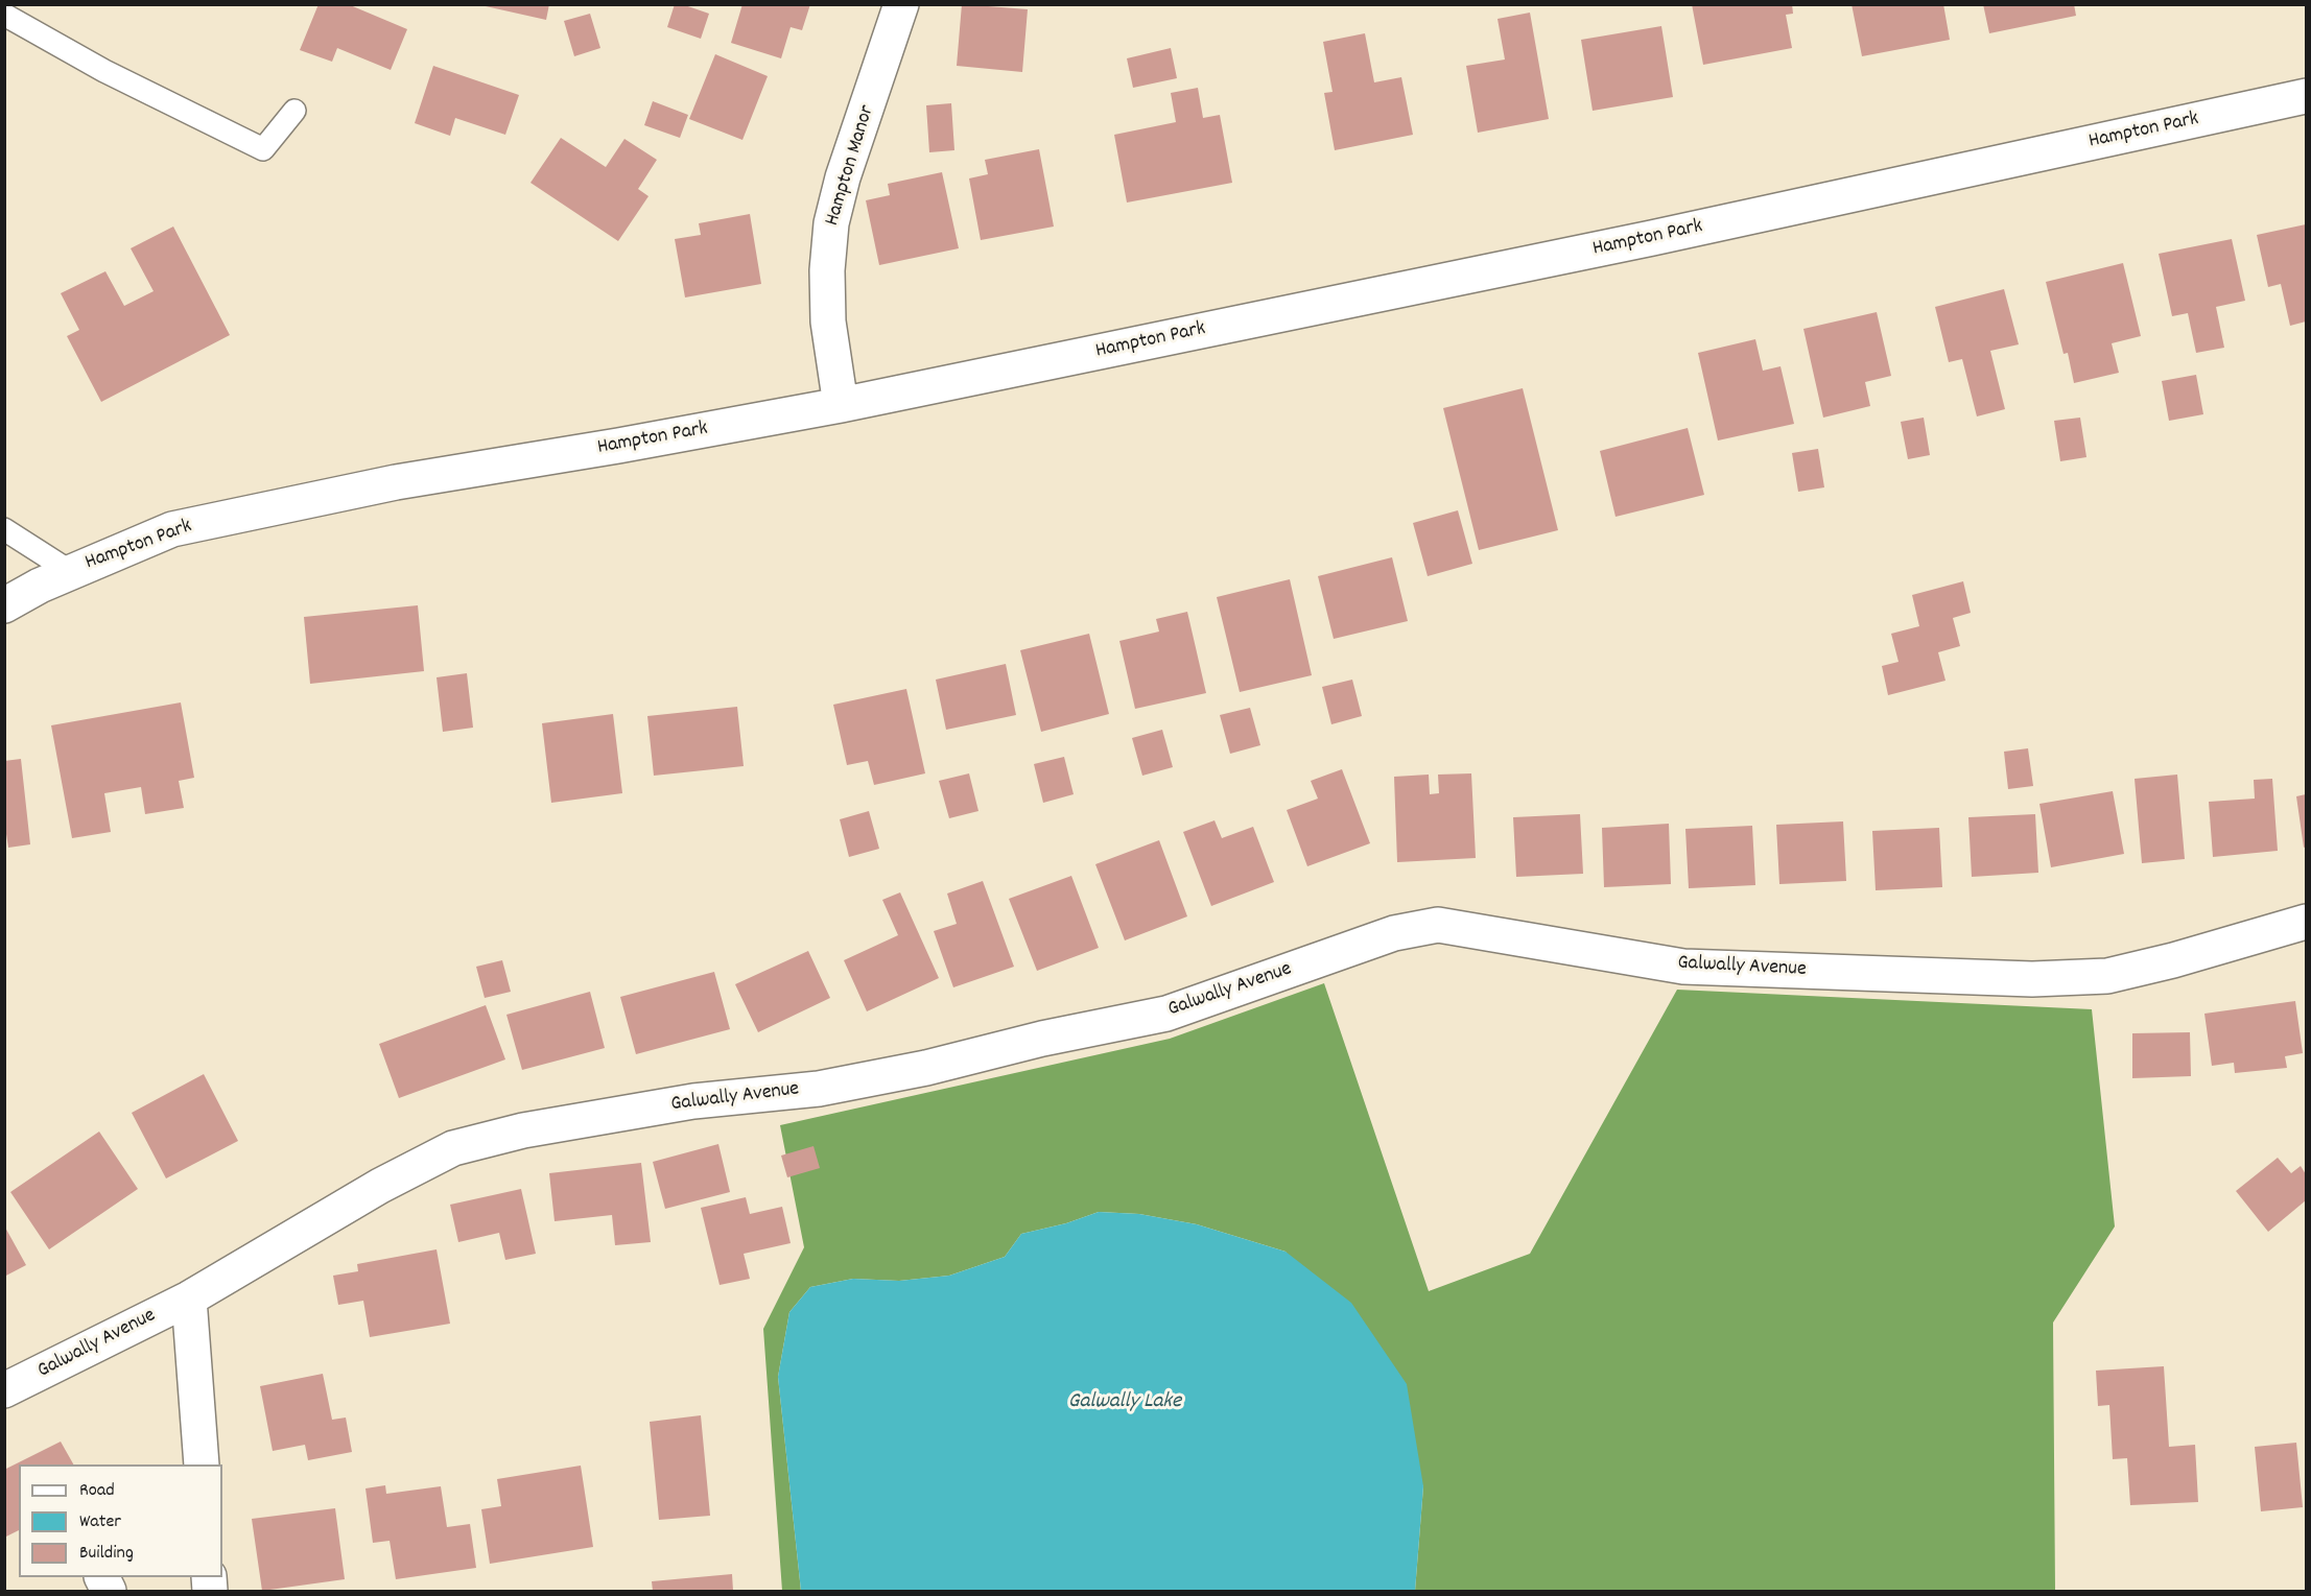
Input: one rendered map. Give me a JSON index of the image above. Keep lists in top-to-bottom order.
{
  "streets": {
    "street": ["Hampton Park", "Hampton Manor", "Galwally Avenue"]
  },
  "crossings": [
    ["Hampton Park", "Hampton Manor"]
  ],
  "water": ["Galwally Lake"],
  "legend": ["Road", "Water", "Building"]
}
